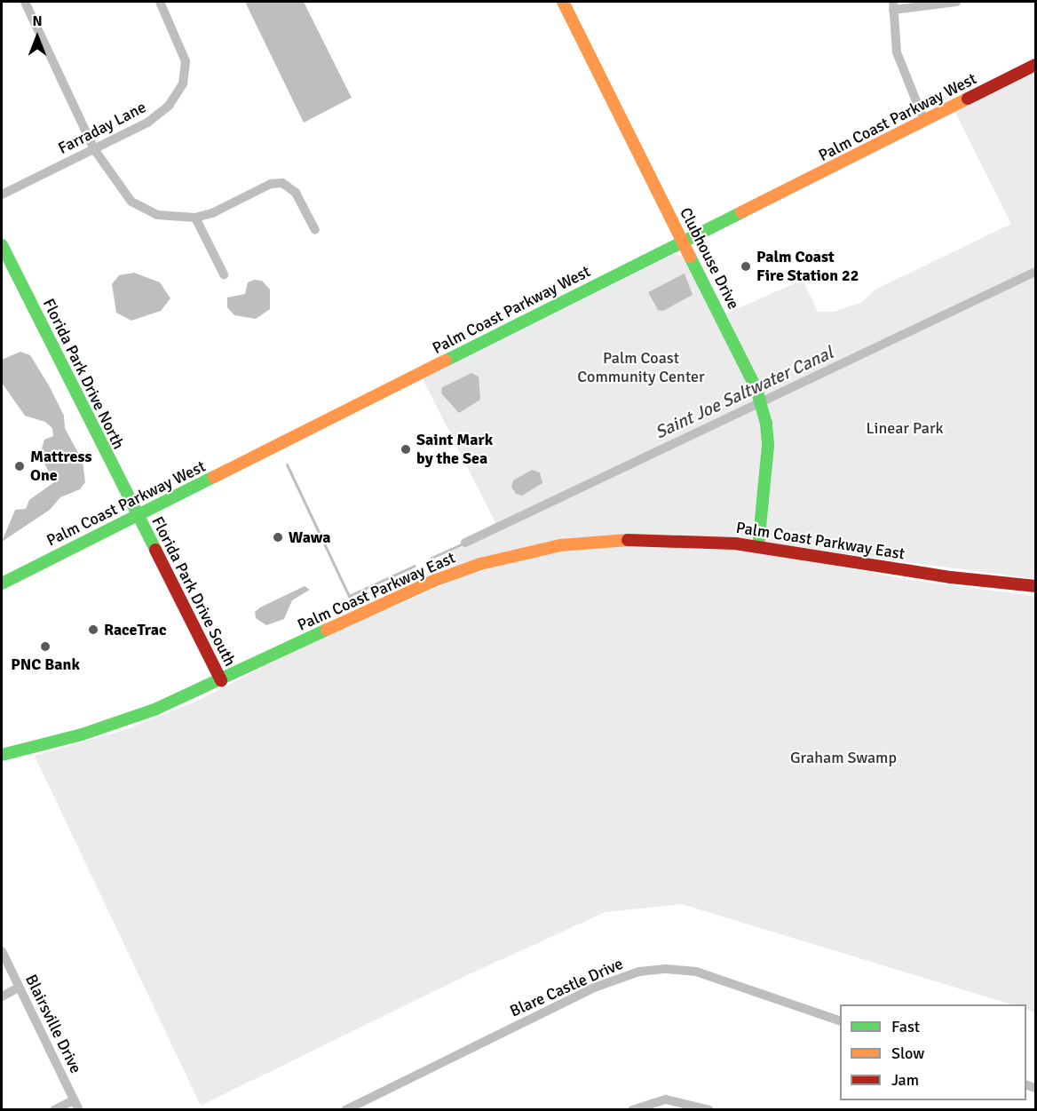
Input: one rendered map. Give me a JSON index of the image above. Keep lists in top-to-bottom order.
{
  "streets": {
    "main road": [
      "Palm Coast Parkway West",
      "Clubhouse Drive",
      "Florida Park Drive North",
      "Palm Coast Parkway East",
      "Florida Park Drive South"
    ],
    "street": ["Farraday Lane", "Blare Castle Drive", "Blairsville Drive"]
  },
  "crossings": [
    ["Palm Coast Parkway West", "Clubhouse Drive"],
    ["Palm Coast Parkway West", "Florida Park Drive North"],
    ["Palm Coast Parkway West", "Florida Park Drive South"],
    ["Clubhouse Drive", "Palm Coast Parkway East"],
    ["Florida Park Drive North", "Florida Park Drive South"],
    ["Palm Coast Parkway East", "Florida Park Drive South"]
  ],
  "water": ["Saint Joe Saltwater Canal"],
  "parks": ["Palm Coast Community Center", "Linear Park", "Graham Swamp"],
  "places": [
    "Palm Coast Fire Station 22",
    "Saint Mark by the Sea",
    "Mattress One",
    "Wawa",
    "RaceTrac",
    "PNC Bank"
  ],
  "legend": ["Fast", "Slow", "Jam"],
  "north": "top"
}
